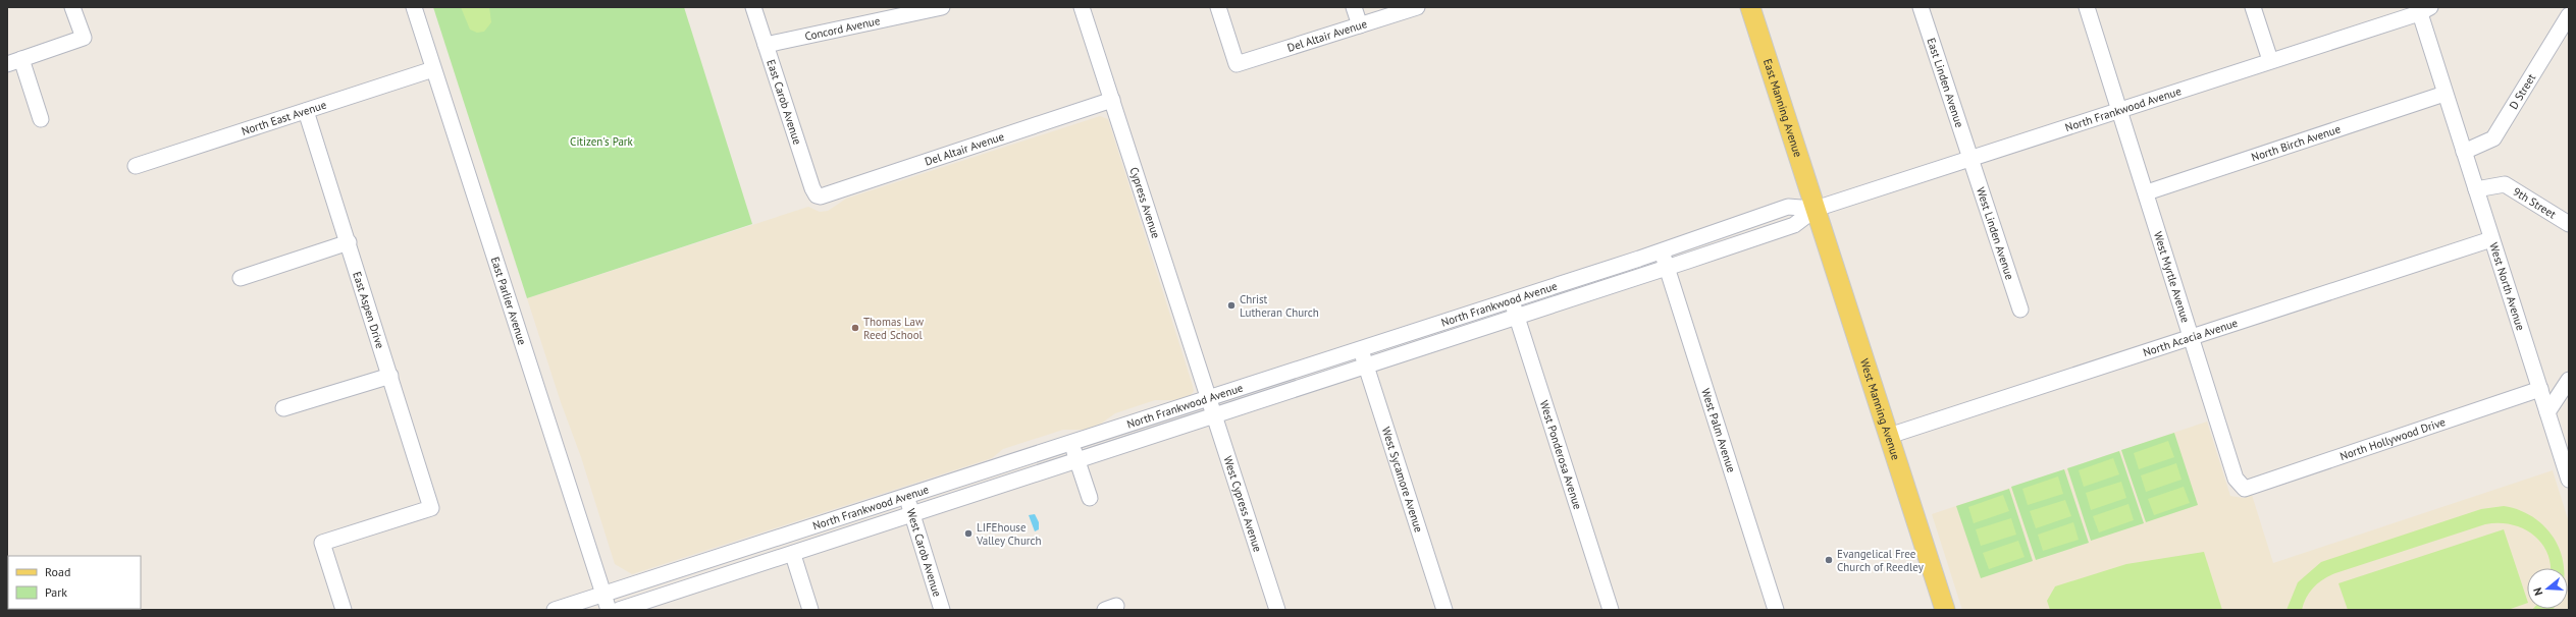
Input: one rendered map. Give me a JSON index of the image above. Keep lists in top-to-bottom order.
{
  "streets": {
    "main road": ["East Manning Avenue", "West Manning Avenue"],
    "street": [
      "Concord Avenue",
      "Del Altair Avenue",
      "East Linden Avenue",
      "D Street",
      "East Carob Avenue",
      "North Frankwood Avenue",
      "North East Avenue",
      "North Birch Avenue",
      "Cypress Avenue",
      "9th Street",
      "West Linden Avenue",
      "West Myrtle Avenue",
      "West North Avenue",
      "East Parlier Avenue",
      "East Aspen Drive",
      "North Acacia Avenue",
      "West Palm Avenue",
      "North Hollywood Drive",
      "West Ponderosa Avenue",
      "West Sycamore Avenue",
      "West Cypress Avenue",
      "West Carob Avenue"
    ]
  },
  "crossings": [
    ["Concord Avenue", "East Carob Avenue"],
    ["Del Altair Avenue", "East Carob Avenue"],
    ["Del Altair Avenue", "Cypress Avenue"],
    ["East Linden Avenue", "North Frankwood Avenue"],
    ["East Linden Avenue", "West Linden Avenue"],
    ["D Street", "West North Avenue"],
    ["East Manning Avenue", "North Frankwood Avenue"],
    ["East Manning Avenue", "West Manning Avenue"],
    ["North Frankwood Avenue", "Cypress Avenue"],
    ["North Frankwood Avenue", "West Linden Avenue"],
    ["North Frankwood Avenue", "West Myrtle Avenue"],
    ["North Frankwood Avenue", "West North Avenue"],
    ["North Frankwood Avenue", "East Parlier Avenue"],
    ["North Frankwood Avenue", "West Manning Avenue"],
    ["North Frankwood Avenue", "West Palm Avenue"],
    ["North Frankwood Avenue", "West Ponderosa Avenue"],
    ["North Frankwood Avenue", "West Sycamore Avenue"],
    ["North Frankwood Avenue", "West Cypress Avenue"],
    ["North Frankwood Avenue", "West Carob Avenue"],
    ["North East Avenue", "East Parlier Avenue"],
    ["North East Avenue", "East Aspen Drive"],
    ["North Birch Avenue", "West Myrtle Avenue"],
    ["North Birch Avenue", "West North Avenue"],
    ["Cypress Avenue", "West Cypress Avenue"],
    ["9th Street", "West North Avenue"],
    ["West Myrtle Avenue", "North Acacia Avenue"],
    ["West Myrtle Avenue", "North Hollywood Drive"],
    ["West North Avenue", "North Acacia Avenue"],
    ["West North Avenue", "North Hollywood Drive"],
    ["North Acacia Avenue", "West Manning Avenue"]
  ],
  "parks": ["Citizen's Park"],
  "places": [
    "Christ Lutheran Church",
    "Thomas Law Reed School",
    "LIFEhouse Valley Church",
    "Evangelical Free Church of Reedley"
  ],
  "legend": ["Road", "Park"],
  "north": "left"
}
